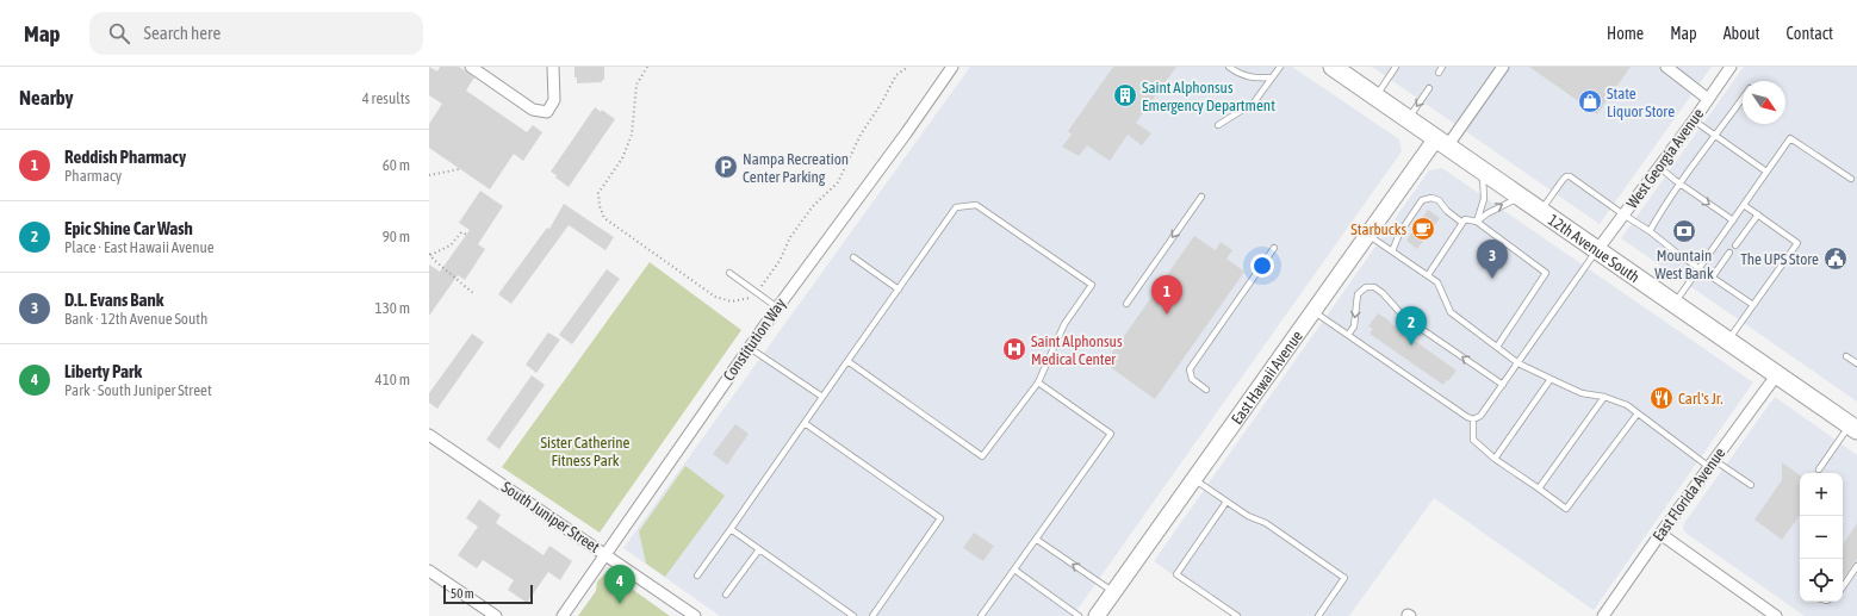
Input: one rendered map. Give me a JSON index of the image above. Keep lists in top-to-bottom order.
{
  "streets": {
    "main road": ["12th Avenue South"],
    "street": [
      "West Georgia Avenue",
      "Constitution Way",
      "East Hawaii Avenue",
      "East Florida Avenue",
      "South Juniper Street"
    ]
  },
  "crossings": [
    ["West Georgia Avenue", "12th Avenue South"],
    ["12th Avenue South", "East Hawaii Avenue"],
    ["12th Avenue South", "East Florida Avenue"],
    ["Constitution Way", "South Juniper Street"]
  ],
  "parks": ["Sister Catherine Fitness Park"],
  "places": {
    "building": ["Saint Alphonsus Emergency Department"],
    "shop": ["State Liquor Store"],
    "parking": ["Nampa Recreation Center Parking"],
    "cafe": ["Starbucks"],
    "bank": ["Mountain West Bank"],
    "public building": ["The UPS Store"],
    "hospital": ["Saint Alphonsus Medical Center"],
    "restaurant": ["Carl's Jr."]
  },
  "scale_bar": "50 m",
  "north": "bottom right",
  "page": {
    "header": "Map",
    "search": "Search here",
    "nav": [
      "Home",
      "Map",
      "About",
      "Contact"
    ],
    "heading": ["Nearby", "4 results"],
    "list": [
      {
        "mark": "1",
        "name": "Reddish Pharmacy",
        "note": "Pharmacy",
        "value": "60 m"
      },
      {
        "mark": "2",
        "name": "Epic Shine Car Wash",
        "note": "Place · East Hawaii Avenue",
        "value": "90 m"
      },
      {
        "mark": "3",
        "name": "D.L. Evans Bank",
        "note": "Bank · 12th Avenue South",
        "value": "130 m"
      },
      {
        "mark": "4",
        "name": "Liberty Park",
        "note": "Park · South Juniper Street",
        "value": "410 m"
      }
    ],
    "pins": [
      "3",
      "1",
      "2",
      "4"
    ],
    "map_buttons": ["+", "−"],
    "scale": "50 m"
  }
}
